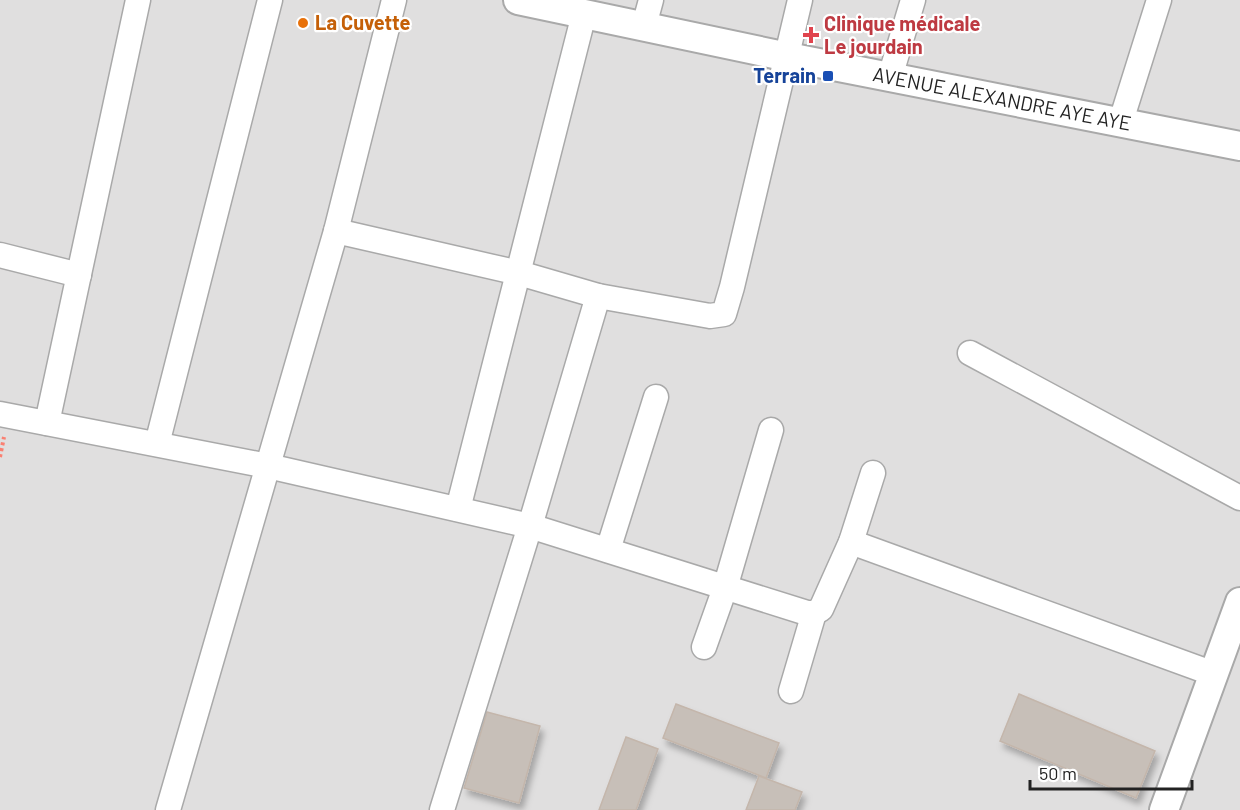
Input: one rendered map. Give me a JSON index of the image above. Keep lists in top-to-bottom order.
{
  "streets": {
    "street": ["AVENUE ALEXANDRE AYE AYE"]
  },
  "places": {
    "other": ["La Cuvette"],
    "health": ["Clinique médicale Le jourdain"],
    "transit": ["Terrain"]
  },
  "scale_bar": "50 m"
}
